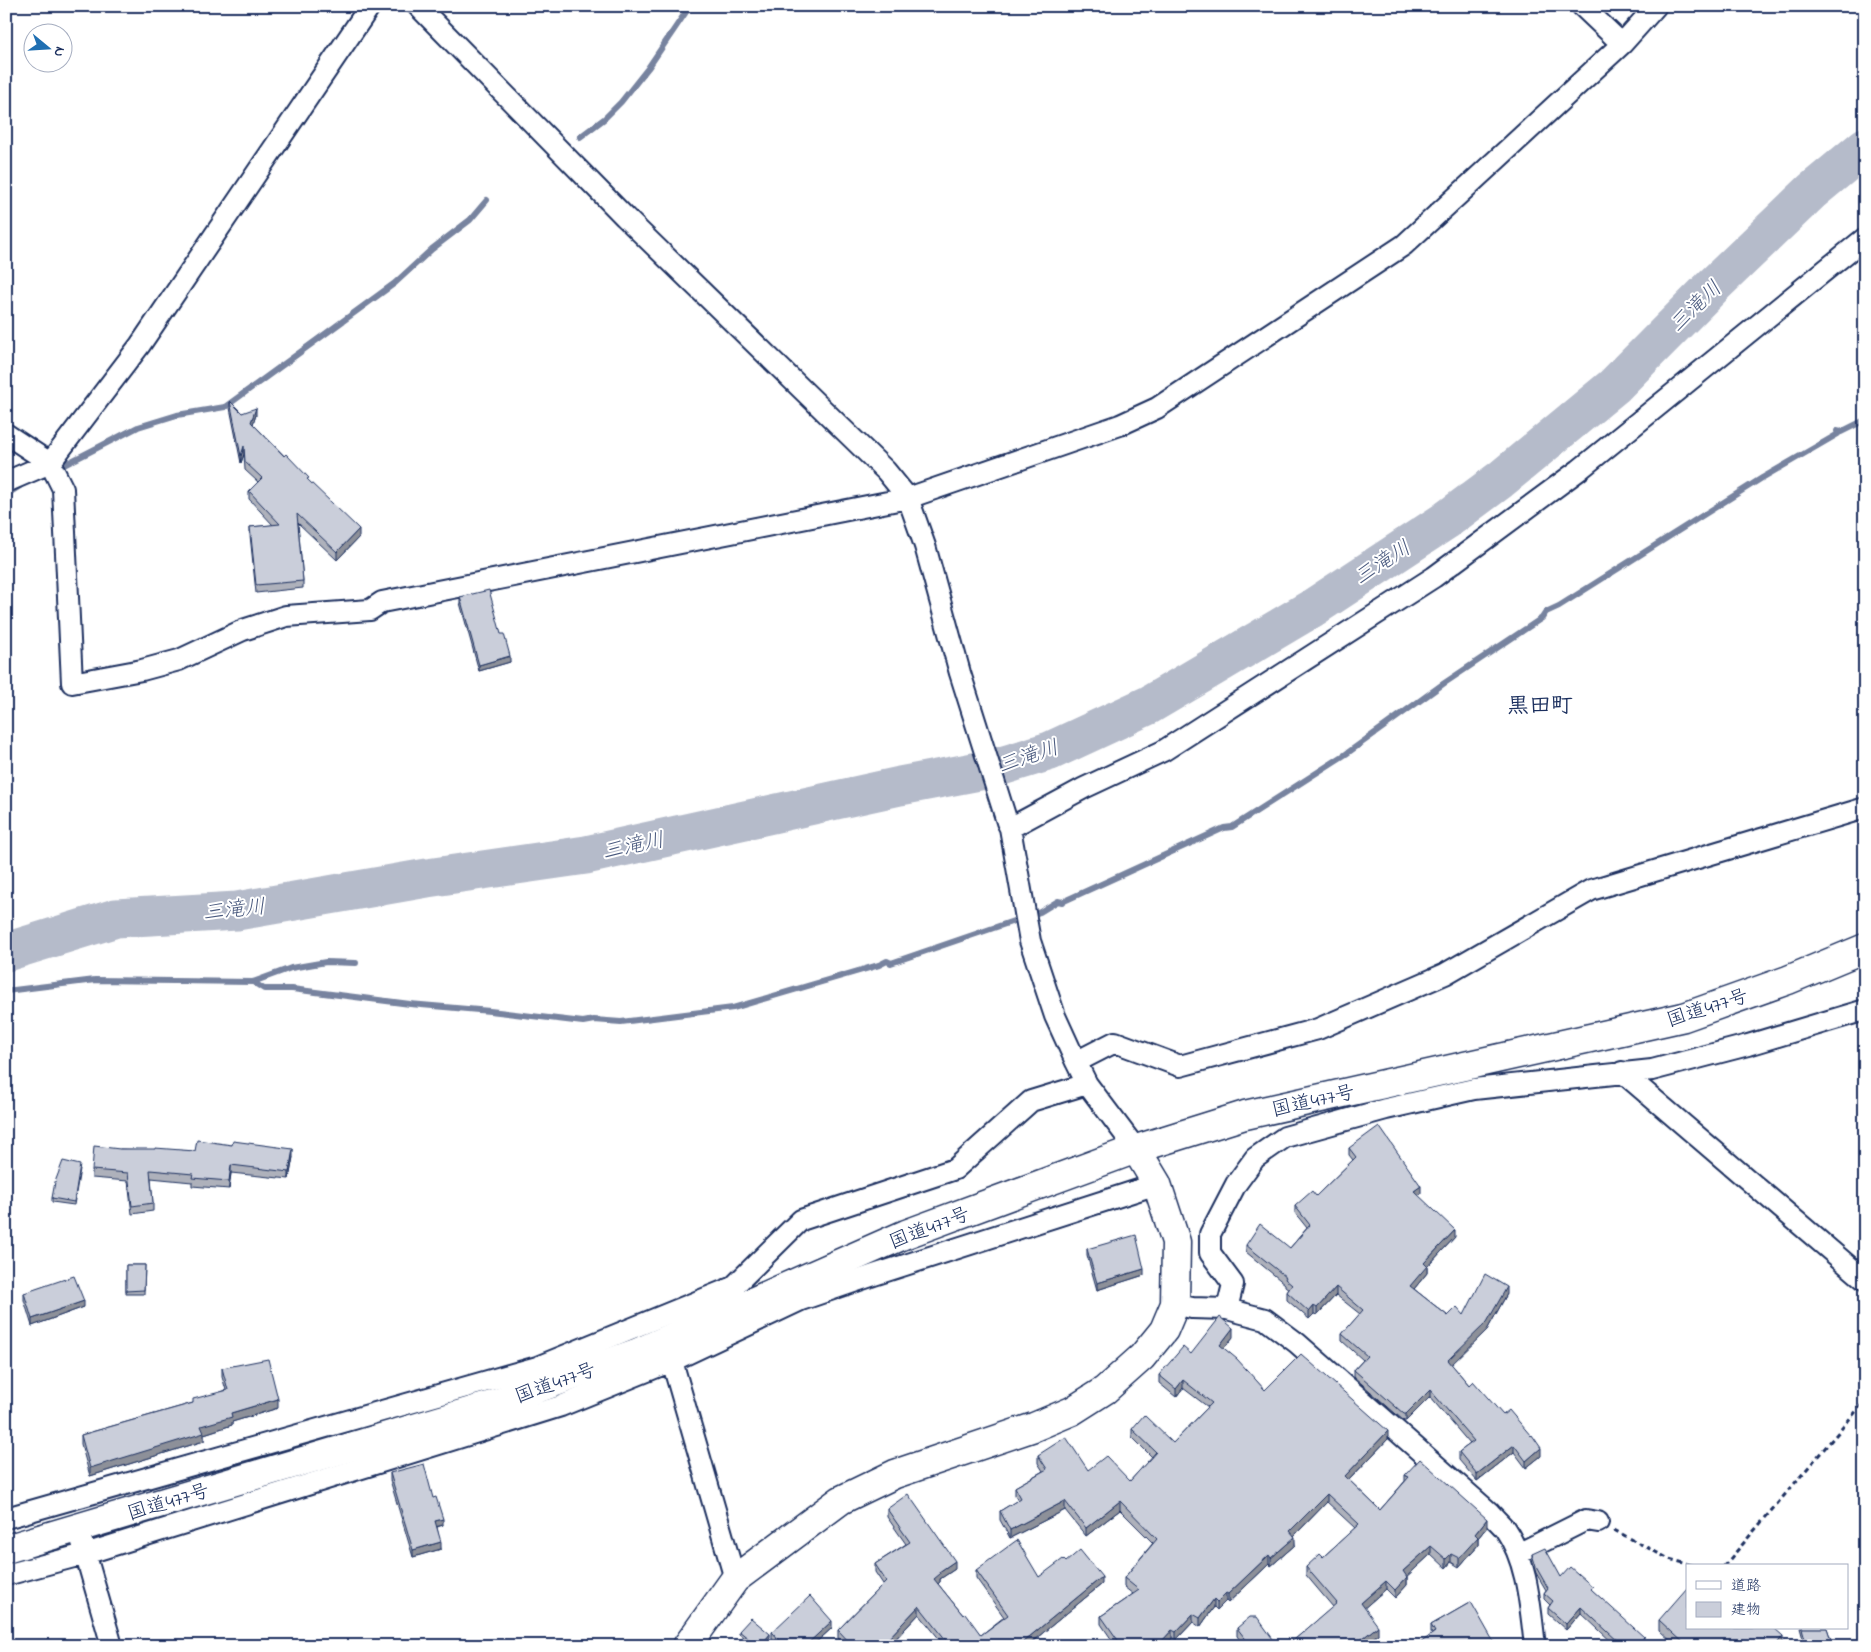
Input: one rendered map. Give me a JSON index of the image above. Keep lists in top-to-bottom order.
{
  "streets": {
    "main road": ["国道477号"]
  },
  "districts": ["黒田町"],
  "water": ["三滝川"],
  "legend": ["道路", "建物"],
  "north": "right"
}
